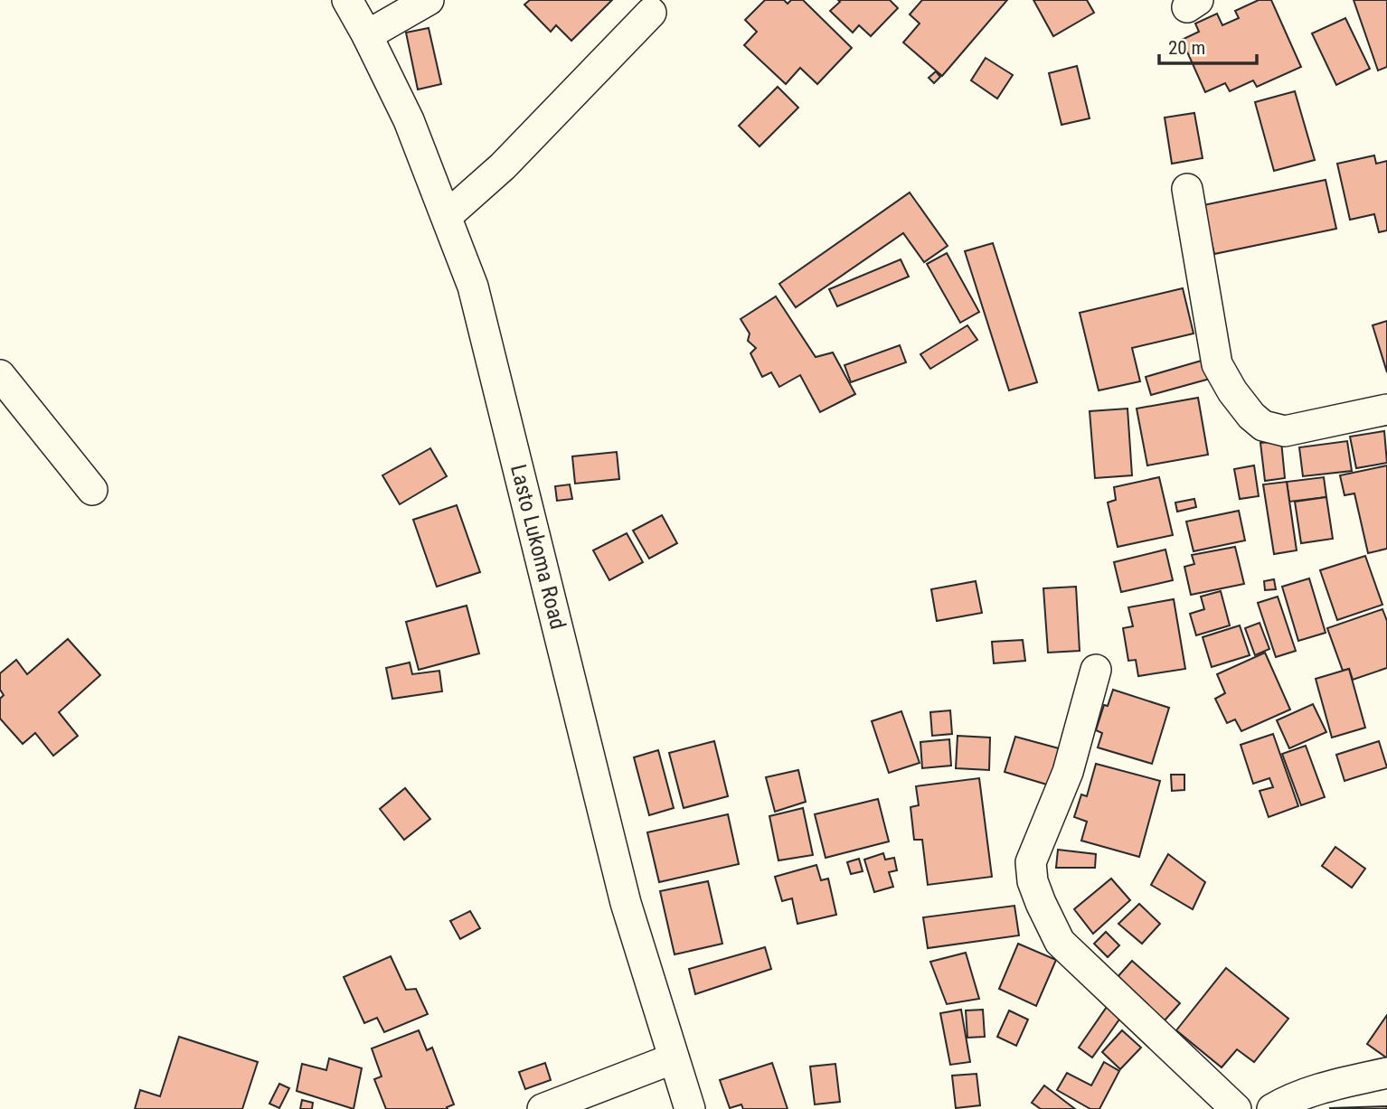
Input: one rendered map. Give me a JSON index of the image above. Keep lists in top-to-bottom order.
{
  "streets": {
    "street": ["Lasto Lukoma Road"]
  },
  "scale_bar": "20 m"
}
